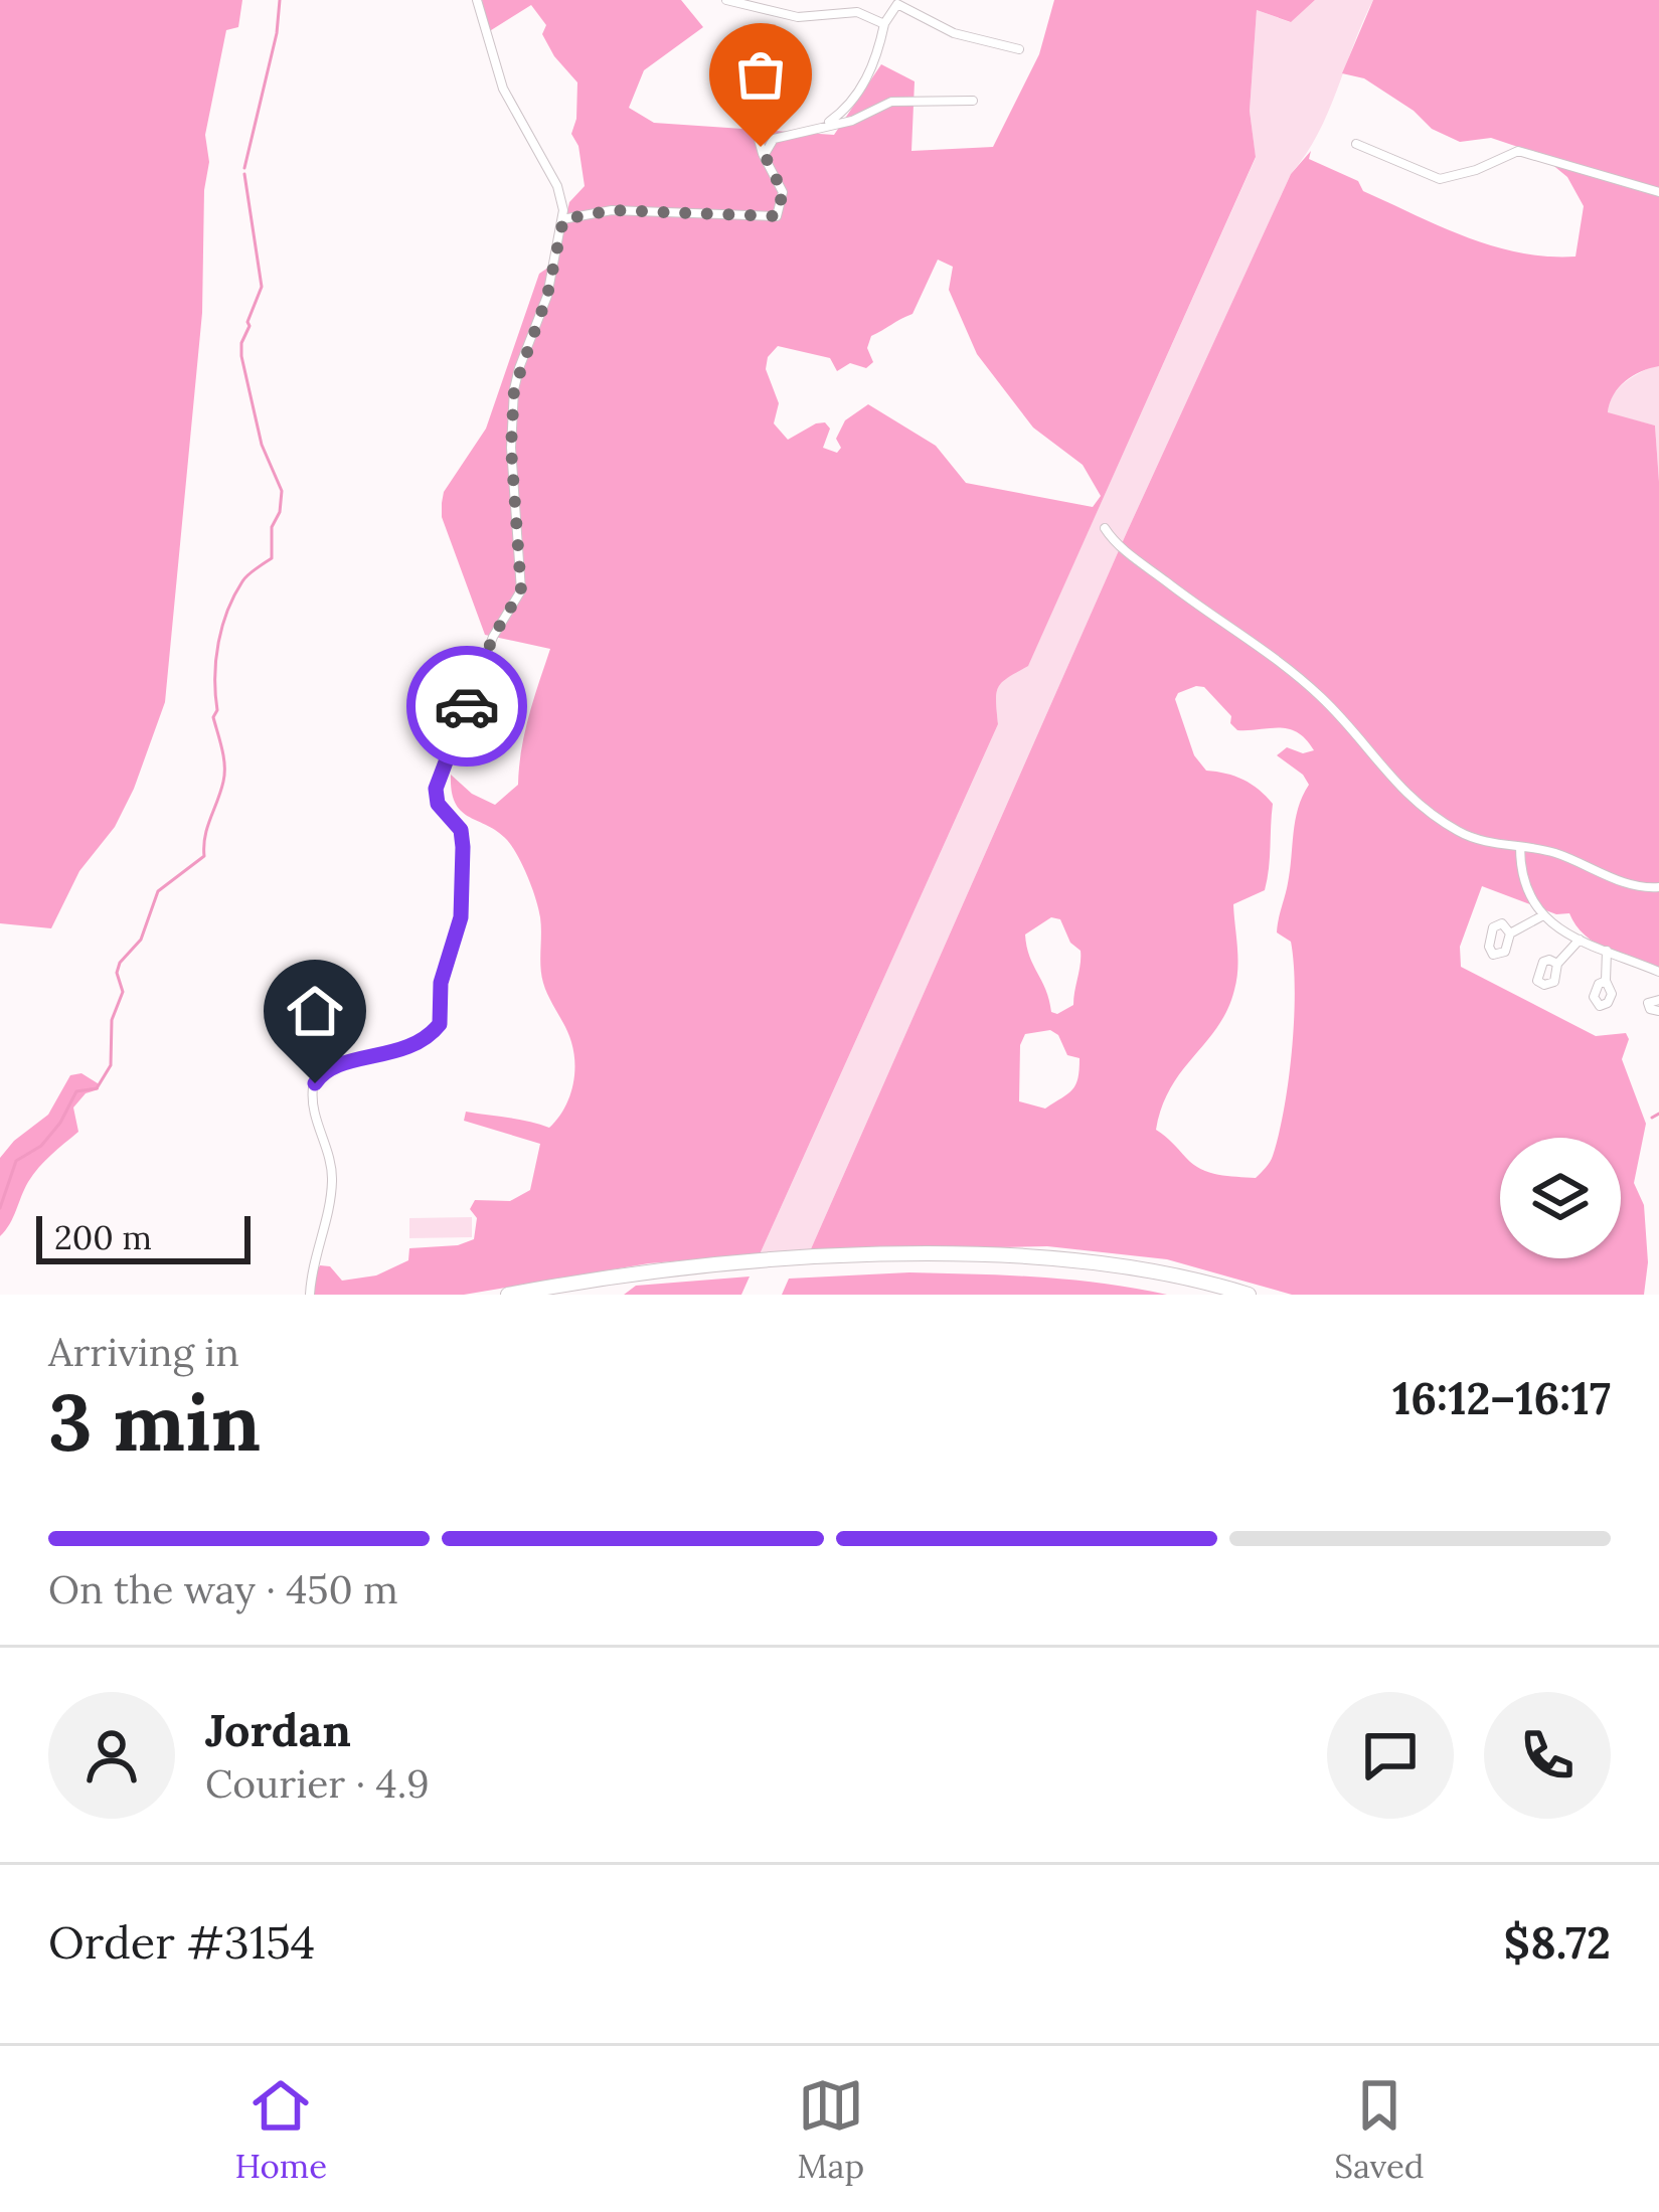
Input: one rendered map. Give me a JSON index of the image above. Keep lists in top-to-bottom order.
{
  "scale_bar": "200 m",
  "page": {
    "scale": "200 m",
    "heading": ["3 min", "Arriving in", "16:12–16:17"],
    "panel": [
      "Jordan",
      "Courier · 4.9",
      "Order #3154",
      "$8.72"
    ],
    "bar": "On the way · 450 m",
    "tabs": ["Home", "Map", "Saved"]
  }
}
